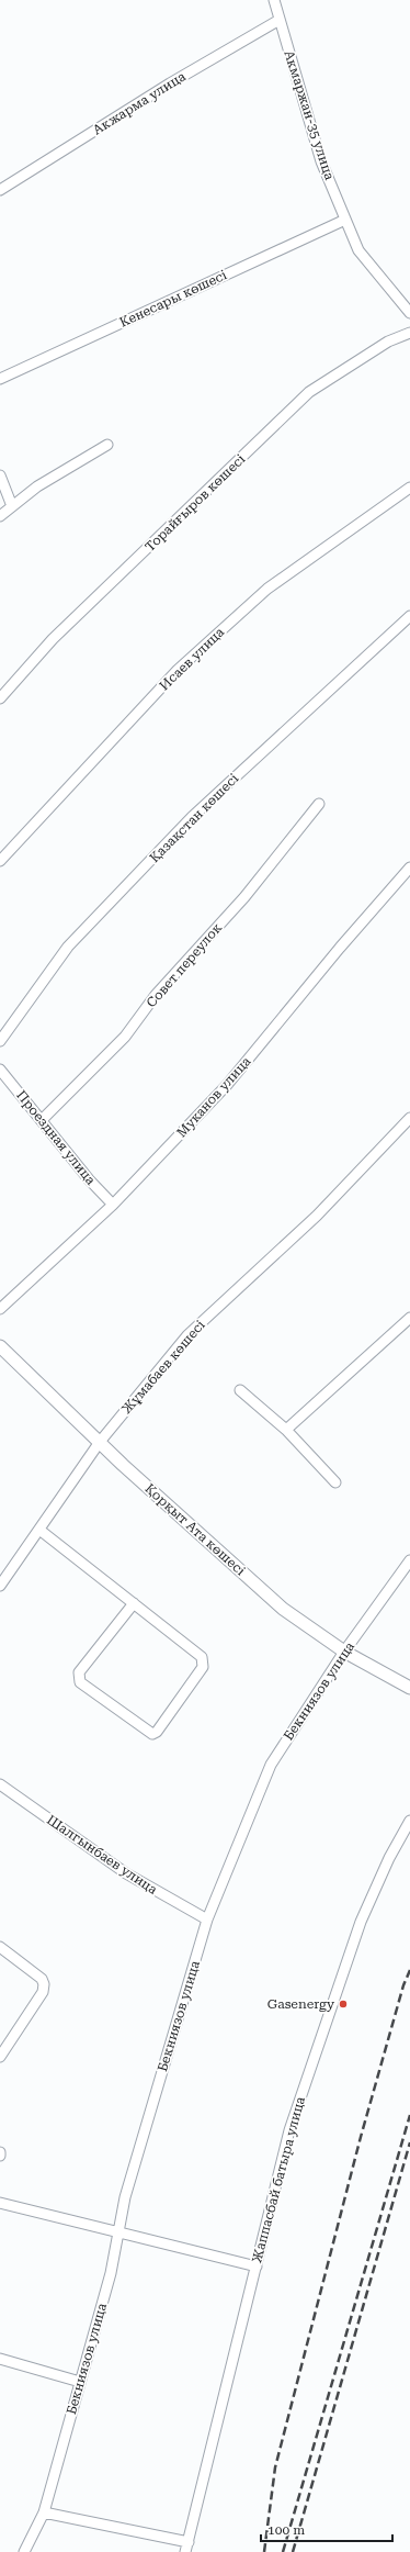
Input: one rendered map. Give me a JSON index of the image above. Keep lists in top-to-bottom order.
{
  "streets": {
    "main road": ["Қорқыт Ата көшесі"],
    "street": [
      "Акжарма улица",
      "Акмаржан-35 улица",
      "Кенесары көшесі",
      "Торайғыров көшесі",
      "Исаев улица",
      "Қазақстан көшесі",
      "Совет переулок",
      "Муканов улица",
      "Проездная улица",
      "Жұмабаев көшесі",
      "Бекниязов улица",
      "Шалгынбаев улица",
      "Жаппасбай батыра улица"
    ]
  },
  "crossings": [
    ["Акжарма улица", "Акмаржан-35 улица"],
    ["Акмаржан-35 улица", "Кенесары көшесі"],
    ["Совет переулок", "Проездная улица"],
    ["Муканов улица", "Проездная улица"],
    ["Жұмабаев көшесі", "Қорқыт Ата көшесі"],
    ["Қорқыт Ата көшесі", "Бекниязов улица"],
    ["Бекниязов улица", "Шалгынбаев улица"]
  ],
  "places": ["Gasenergy"],
  "scale_bar": "100 m"
}
